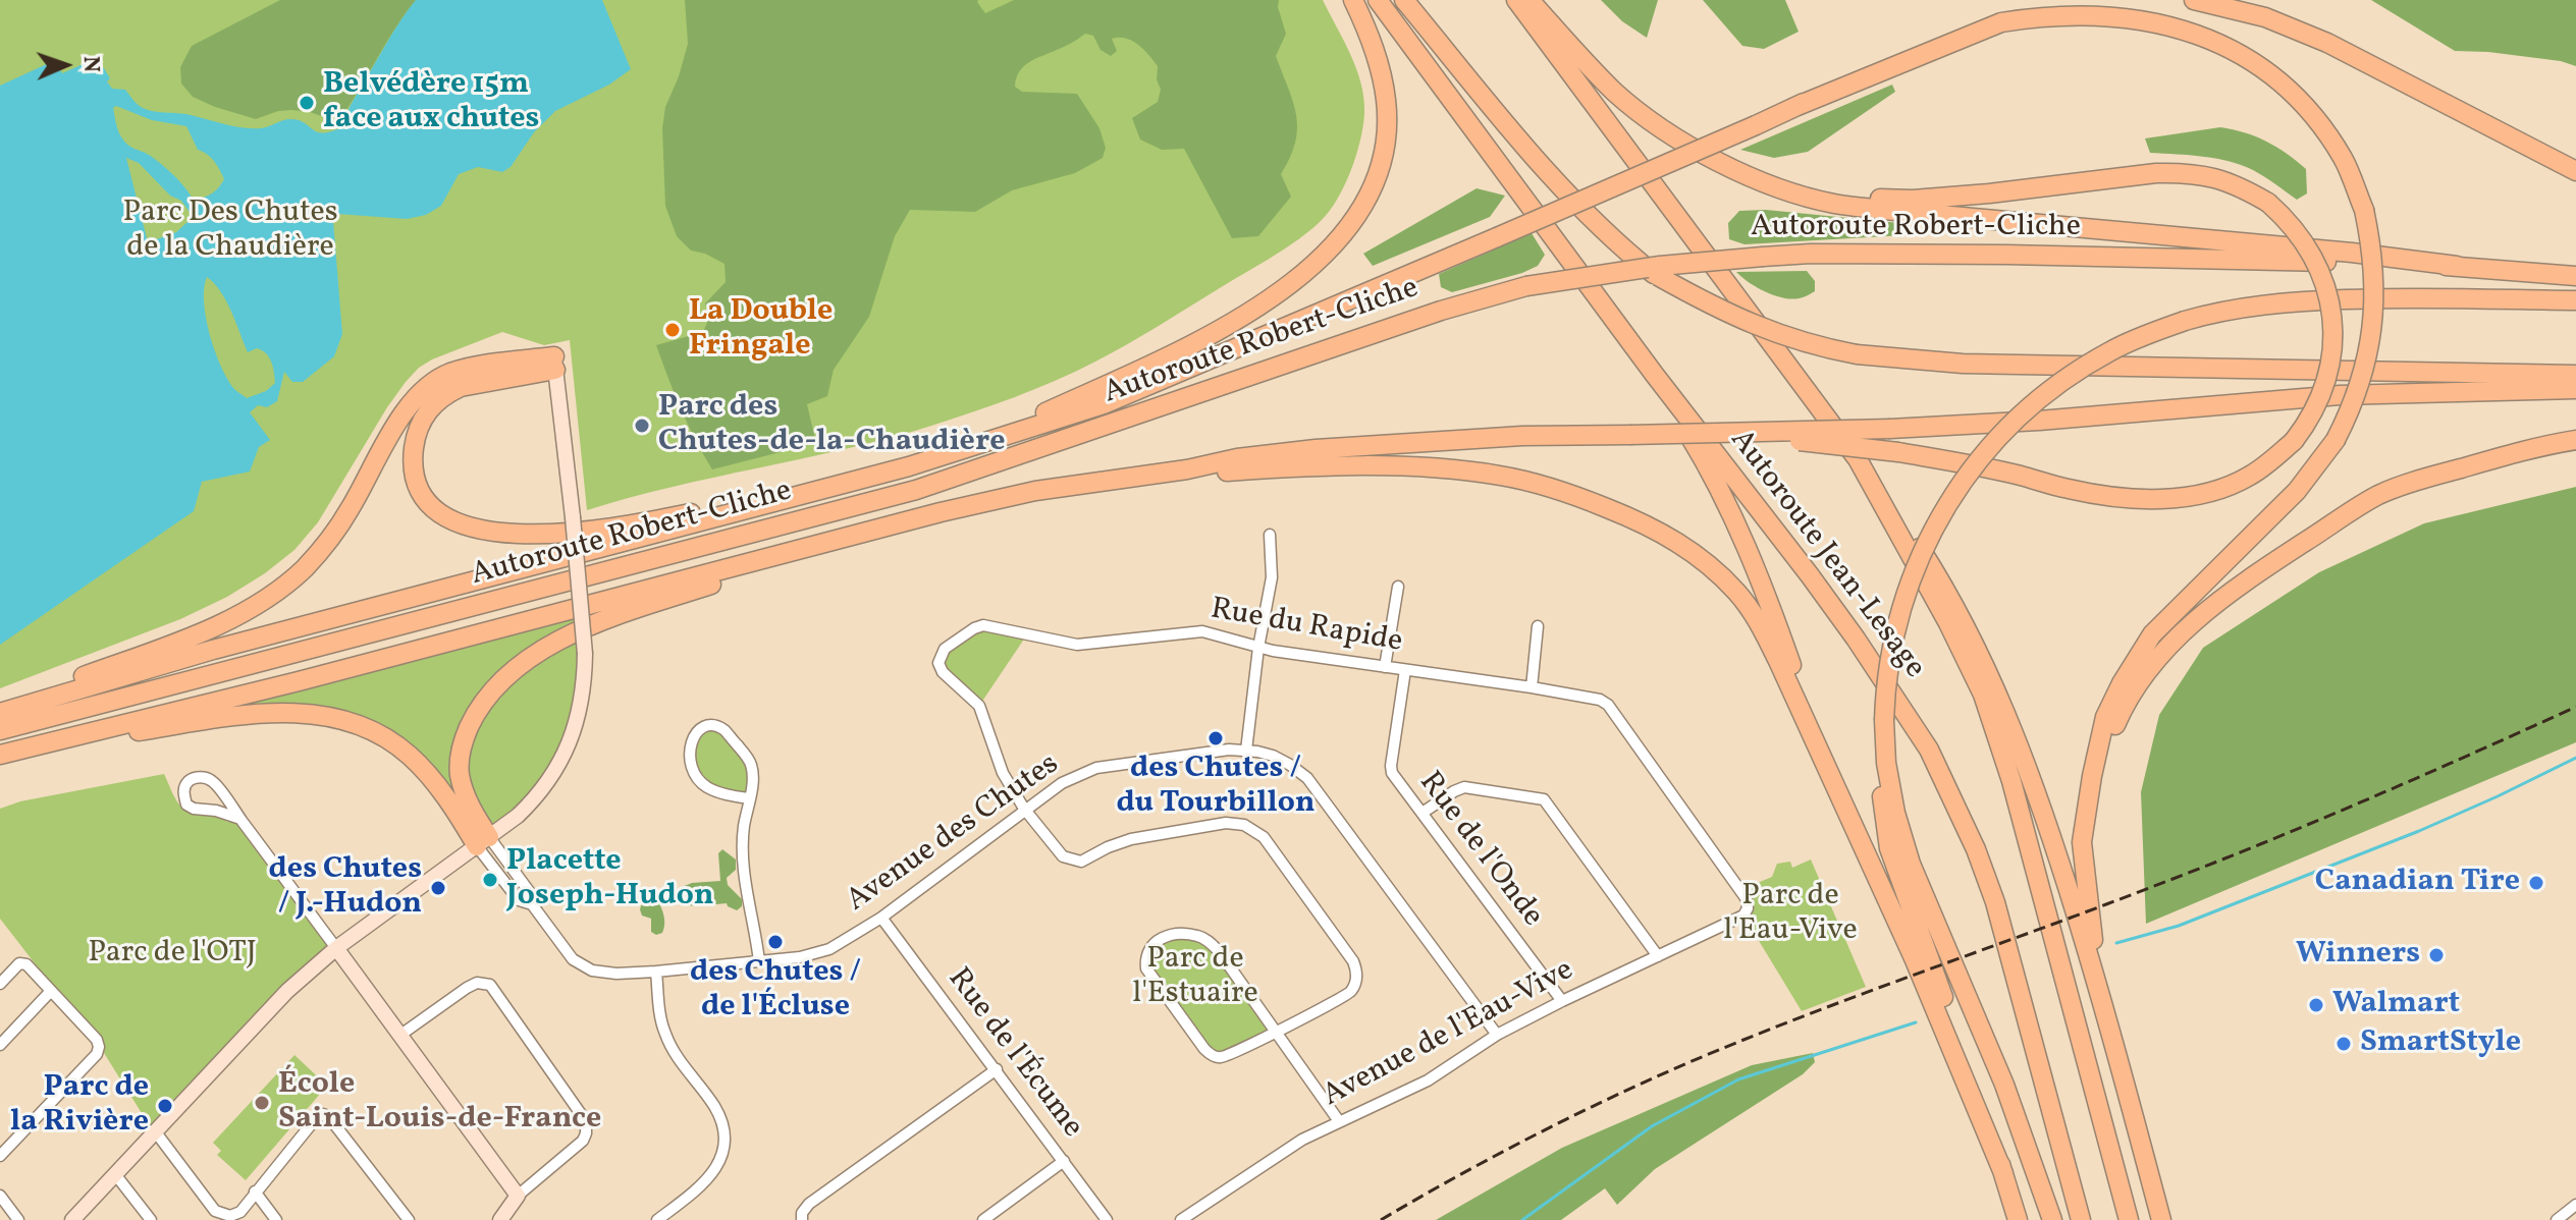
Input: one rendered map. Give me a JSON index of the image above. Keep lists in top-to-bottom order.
{
  "streets": {
    "highway": ["Autoroute Robert-Cliche", "Autoroute Jean-Lesage"],
    "street": [
      "Rue du Rapide",
      "Avenue des Chutes",
      "Rue de l'Onde",
      "Avenue de l'Eau-Vive",
      "Rue de l'Écume"
    ]
  },
  "crossings": [
    ["Rue du Rapide", "Avenue des Chutes"],
    ["Rue du Rapide", "Rue de l'Onde"],
    ["Rue du Rapide", "Avenue de l'Eau-Vive"],
    ["Avenue des Chutes", "Avenue de l'Eau-Vive"],
    ["Avenue des Chutes", "Rue de l'Écume"],
    ["Rue de l'Onde", "Avenue de l'Eau-Vive"]
  ],
  "parks": [
    "Parc Des Chutes de la Chaudière",
    "Parc de l'Eau-Vive",
    "Parc de l'OTJ",
    "Parc de l'Estuaire"
  ],
  "places": [
    "Belvédère 15m face aux chutes",
    "La Double Fringale",
    "Parc des Chutes-de-la-Chaudière",
    "des Chutes / du Tourbillon",
    "Placette Joseph-Hudon",
    "Canadian Tire",
    "des Chutes / J.-Hudon",
    "des Chutes / de l'Écluse",
    "Winners",
    "Walmart",
    "SmartStyle",
    "École Saint-Louis-de-France",
    "Parc de la Rivière"
  ],
  "north": "right"
}
